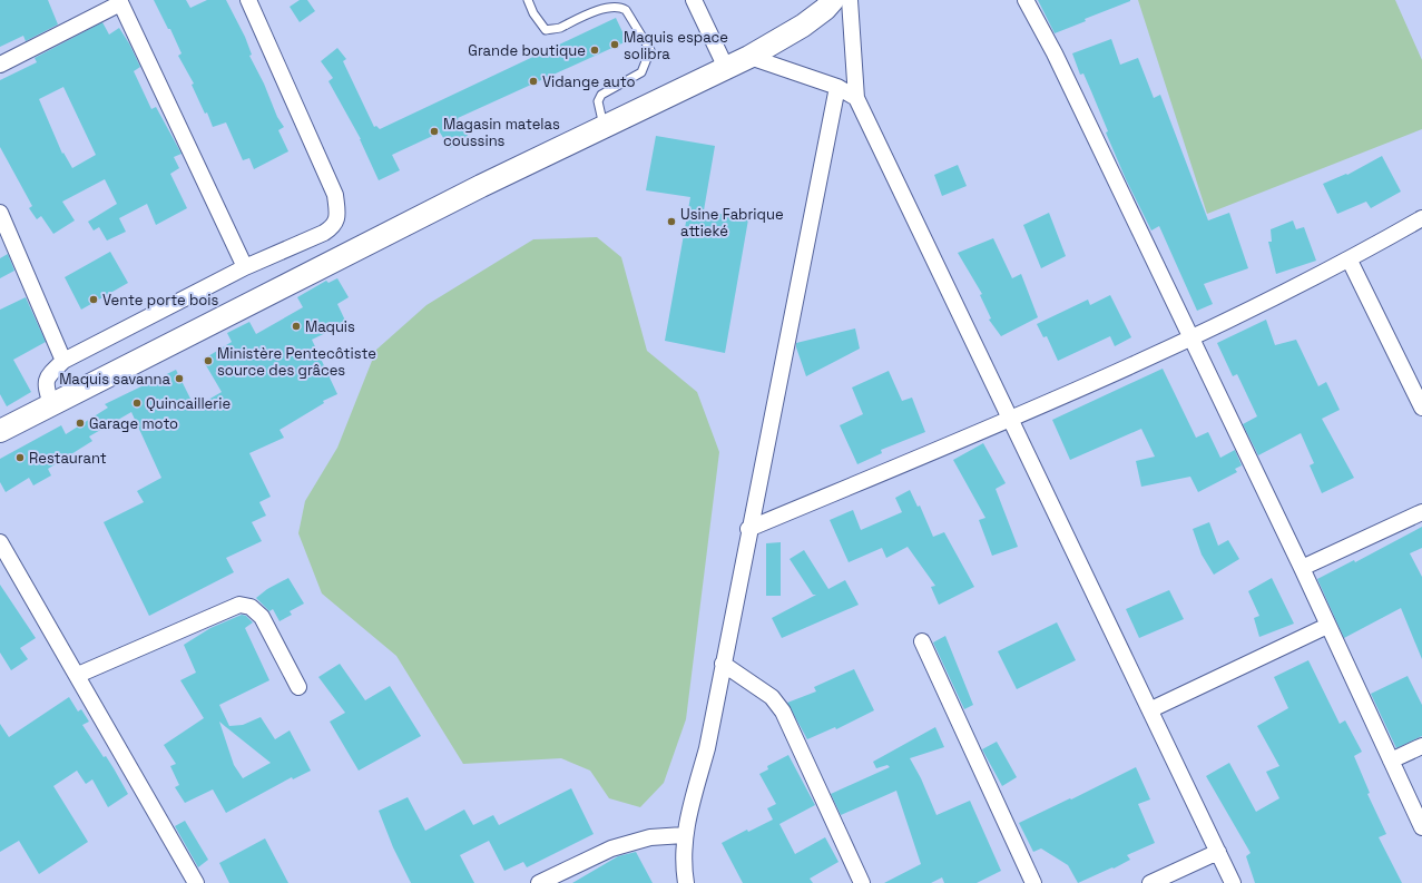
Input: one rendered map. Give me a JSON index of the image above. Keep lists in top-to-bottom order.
{
  "places": [
    "Maquis espace solibra",
    "Grande boutique",
    "Vidange auto",
    "Magasin matelas coussins",
    "Usine Fabrique attieké",
    "Vente porte bois",
    "Maquis",
    "Ministère Pentecôtiste source des grâces",
    "Maquis savanna",
    "Quincaillerie",
    "Garage moto",
    "Restaurant"
  ]
}
